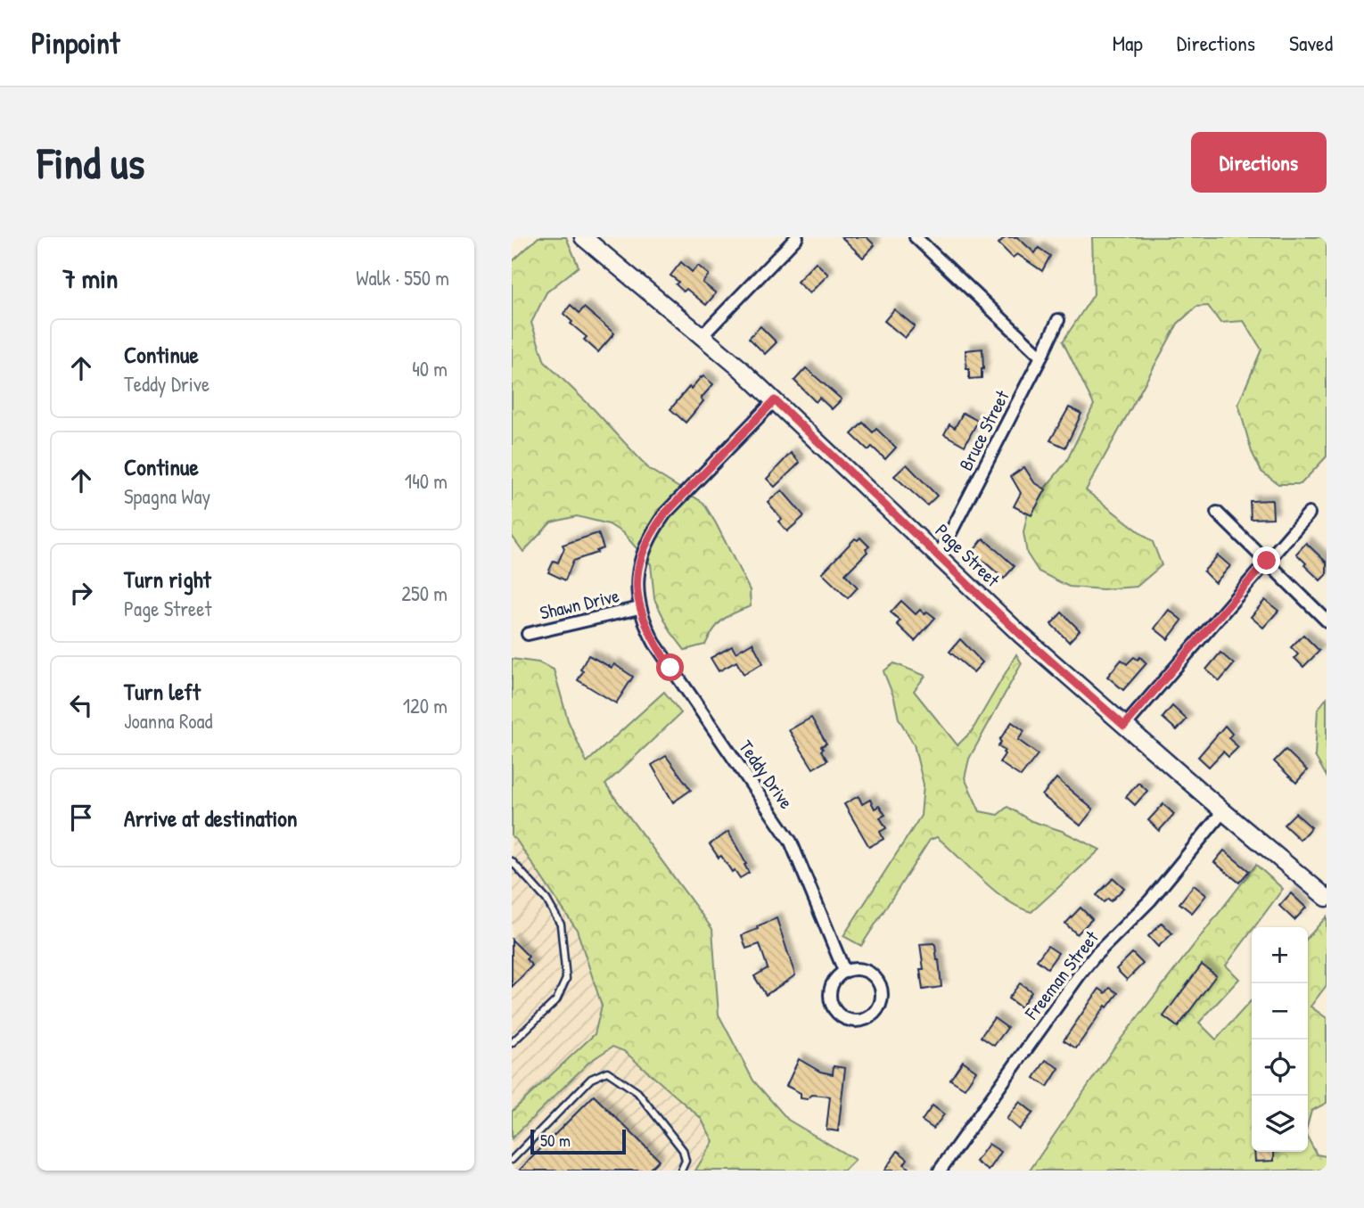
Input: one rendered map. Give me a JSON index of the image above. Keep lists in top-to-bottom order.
{
  "streets": {
    "main road": ["Page Street"],
    "street": [
      "Bruce Street",
      "Shawn Drive",
      "Teddy Drive",
      "Freeman Street"
    ]
  },
  "crossings": [
    ["Bruce Street", "Page Street"],
    ["Page Street", "Teddy Drive"],
    ["Page Street", "Freeman Street"],
    ["Shawn Drive", "Teddy Drive"]
  ],
  "scale_bar": "50 m",
  "page": {
    "header": "Pinpoint",
    "nav": ["Map", "Directions", "Saved"],
    "buttons": "Directions",
    "title": "Find us",
    "heading": ["7 min", "Walk · 550 m"],
    "list": [
      ["Continue", "Teddy Drive", "40 m"],
      ["Continue", "Spagna Way", "140 m"],
      ["Turn right", "Page Street", "250 m"],
      ["Turn left", "Joanna Road", "120 m"],
      "Arrive at destination"
    ],
    "map_buttons": ["+", "−"],
    "scale": "50 m"
  }
}
